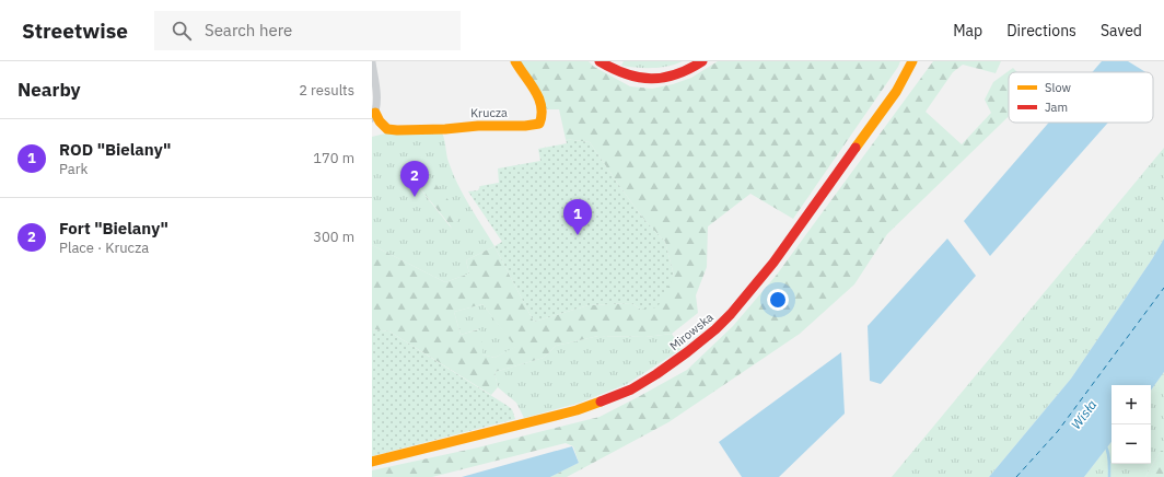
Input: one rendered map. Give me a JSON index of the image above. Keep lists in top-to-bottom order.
{
  "streets": {
    "main road": ["Krucza", "Mirowska"]
  },
  "water": ["Wisła"],
  "legend": ["Slow", "Jam"],
  "page": {
    "header": "Streetwise",
    "search": "Search here",
    "nav": ["Map", "Directions", "Saved"],
    "heading": ["Nearby", "2 results"],
    "list": [
      {
        "mark": "1",
        "name": "ROD \"Bielany\"",
        "note": "Park",
        "value": "170 m"
      },
      {
        "mark": "2",
        "name": "Fort \"Bielany\"",
        "note": "Place · Krucza",
        "value": "300 m"
      }
    ],
    "pins": ["2", "1"],
    "map_buttons": ["+", "−"]
  }
}
